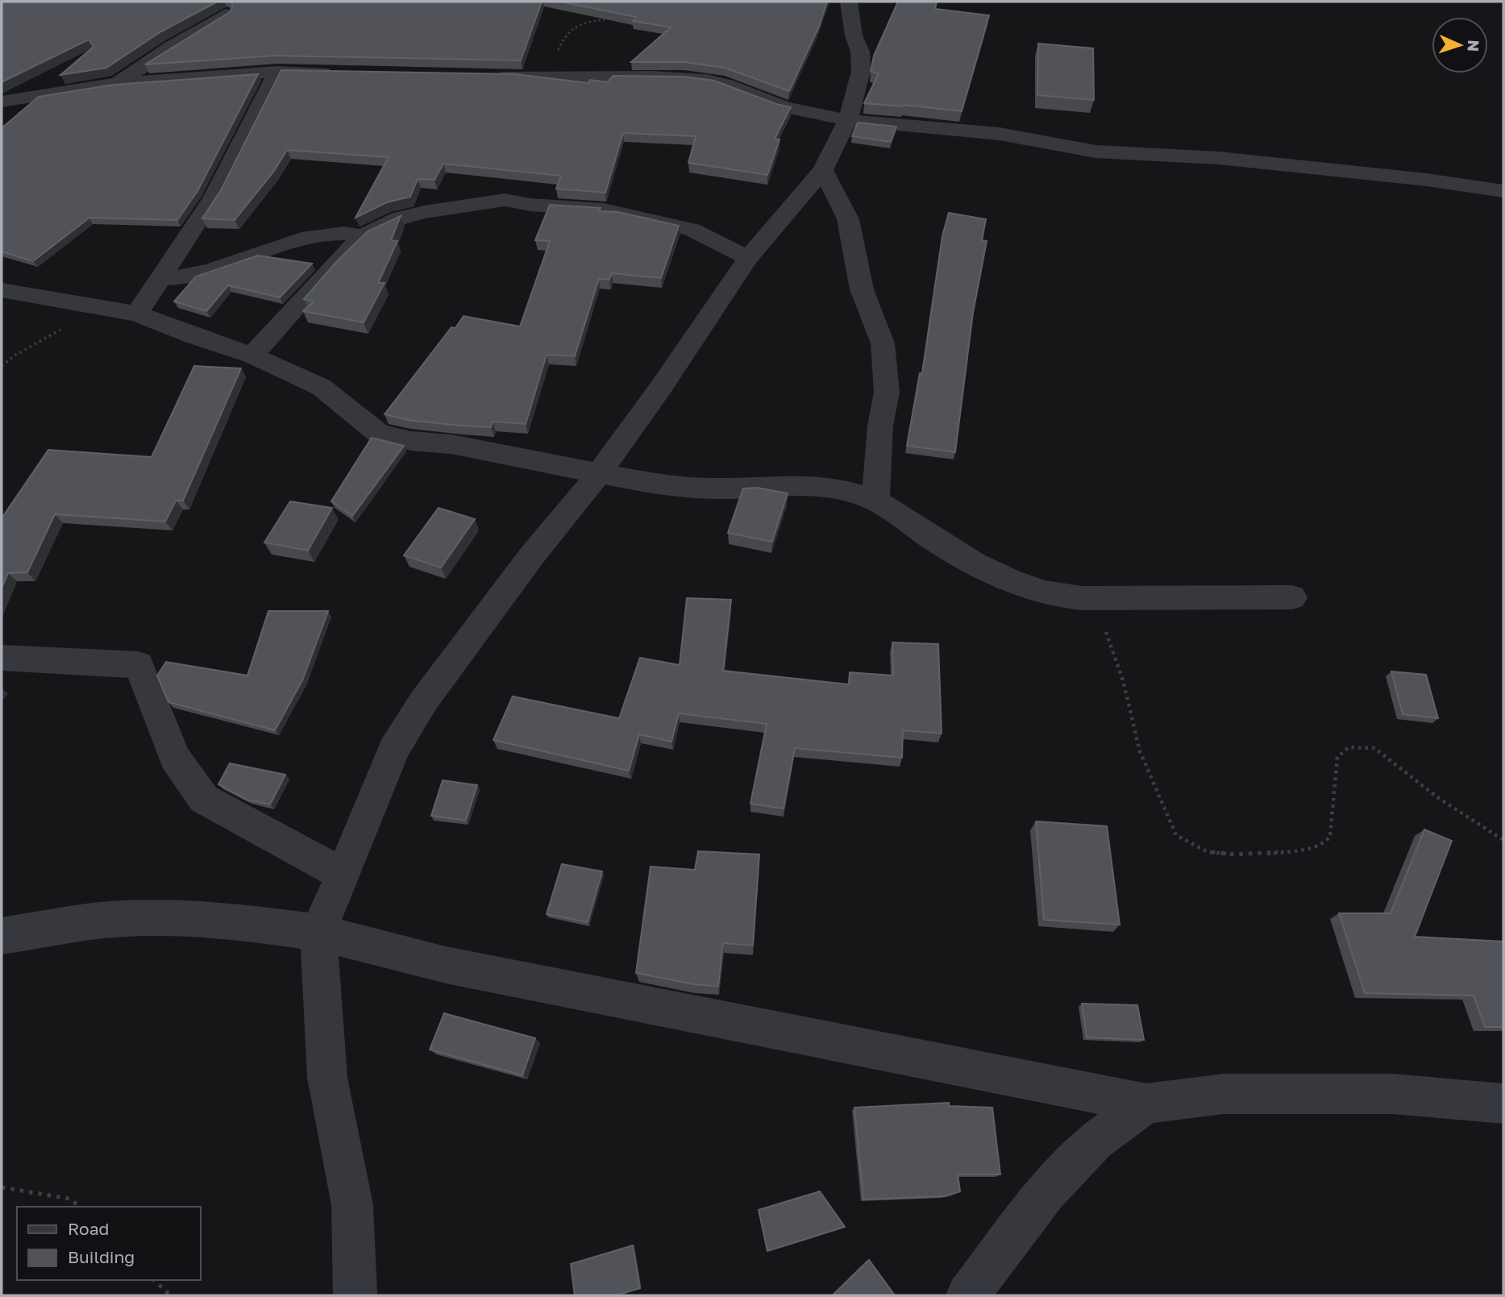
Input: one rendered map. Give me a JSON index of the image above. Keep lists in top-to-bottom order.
{
  "legend": ["Road", "Building"],
  "north": "right"
}
